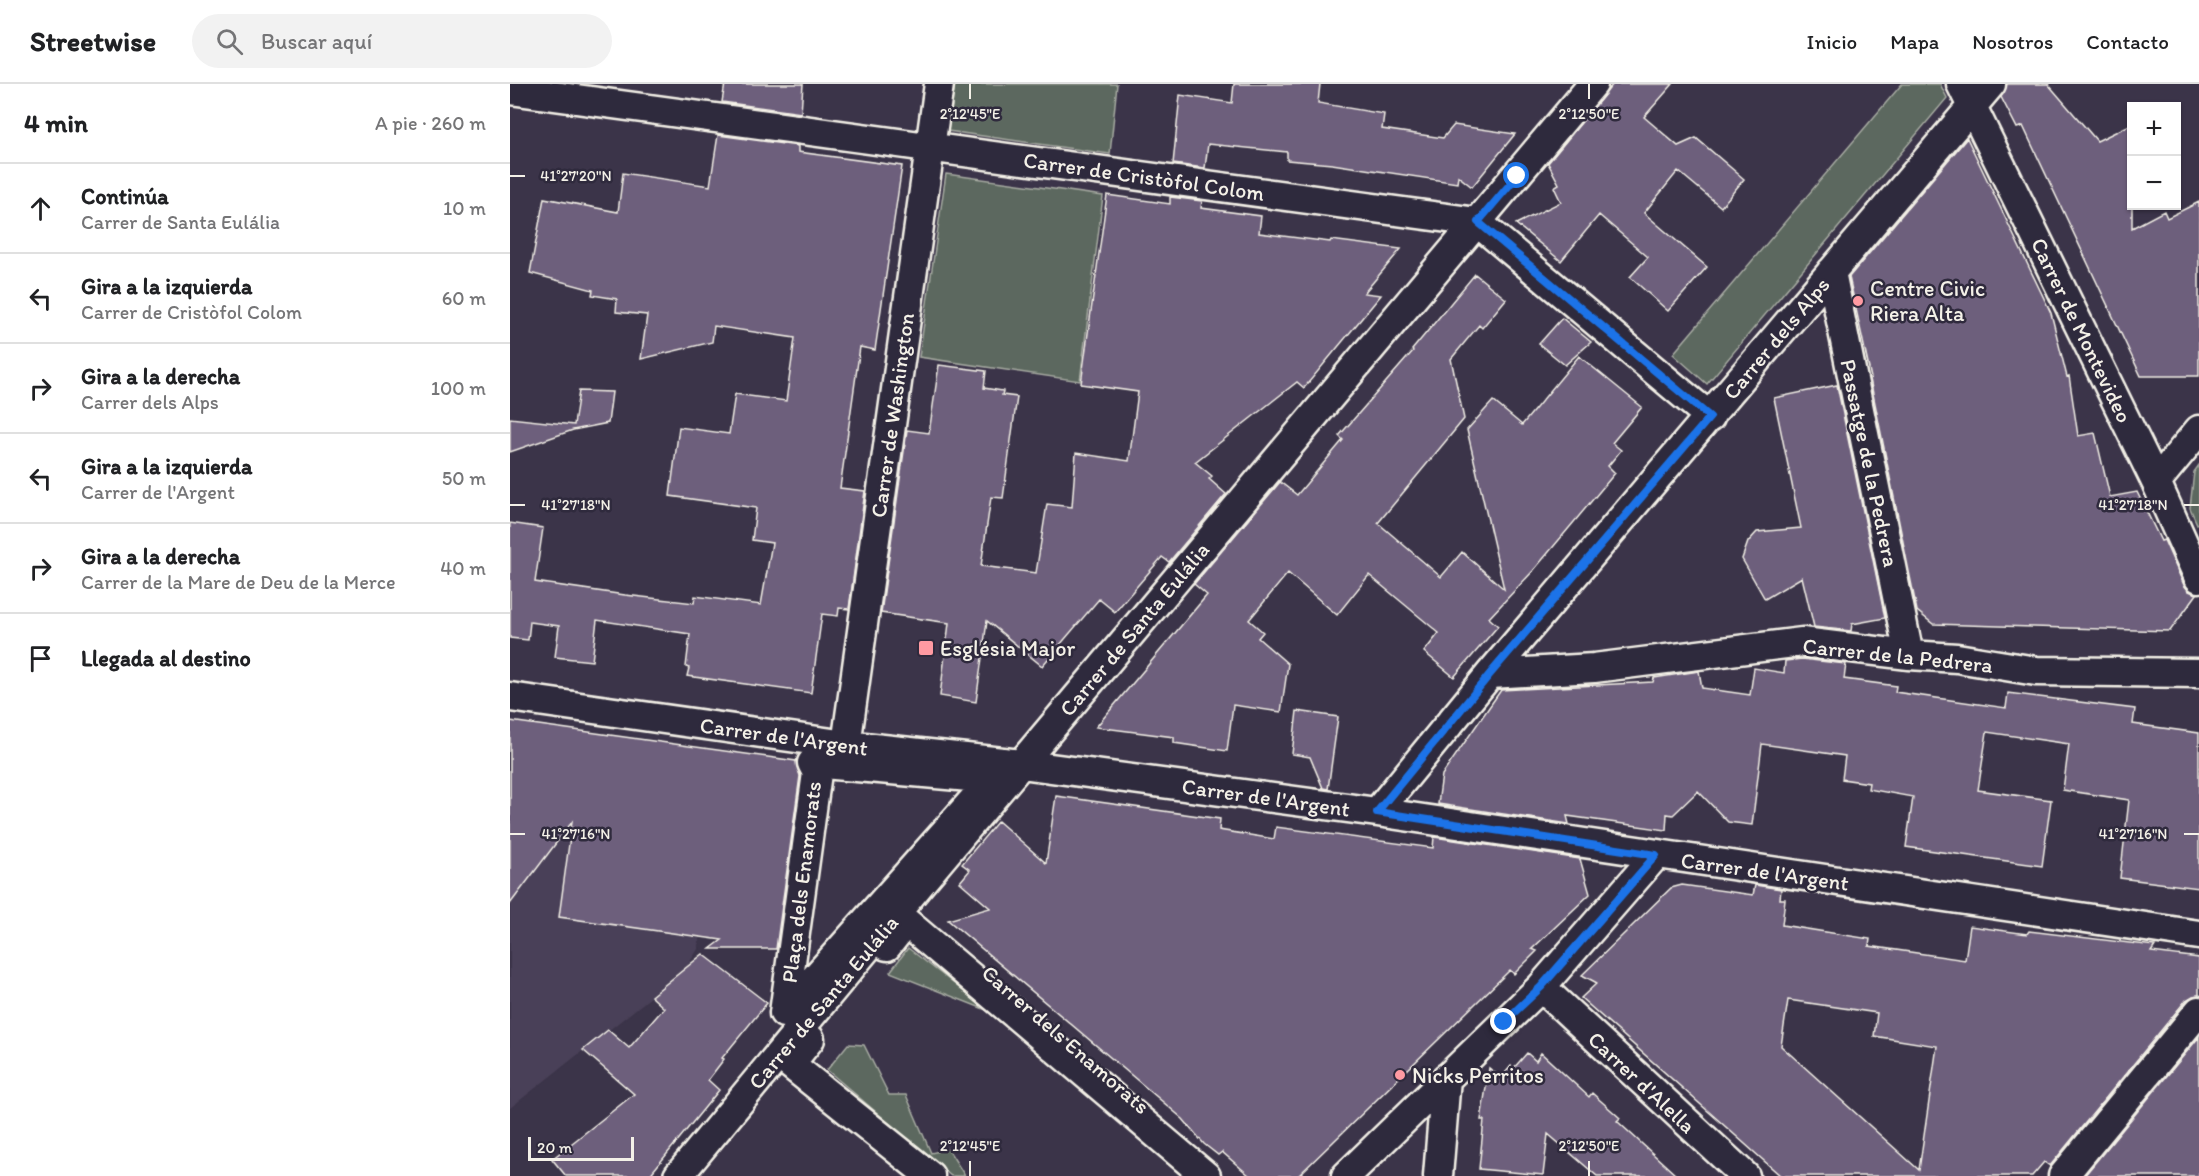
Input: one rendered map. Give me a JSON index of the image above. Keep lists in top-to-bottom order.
{
  "streets": {
    "street": [
      "Carrer de Cristòfol Colom",
      "Carrer de Montevideo",
      "Carrer dels Alps",
      "Carrer de Washington",
      "Passatge de la Pedrera",
      "Carrer de Santa Eulália",
      "Carrer de la Pedrera",
      "Carrer de l'Argent",
      "Plaça dels Enamorats",
      "Carrer dels Enamorats",
      "Carrer d'Alella"
    ]
  },
  "crossings": [
    ["Carrer de Cristòfol Colom", "Carrer de Washington"],
    ["Carrer de Cristòfol Colom", "Carrer de Santa Eulália"],
    ["Carrer de Montevideo", "Carrer dels Alps"],
    ["Carrer dels Alps", "Passatge de la Pedrera"],
    ["Carrer dels Alps", "Carrer de la Pedrera"],
    ["Carrer dels Alps", "Carrer de l'Argent"],
    ["Carrer de Washington", "Carrer de l'Argent"],
    ["Passatge de la Pedrera", "Carrer de la Pedrera"],
    ["Carrer de Santa Eulália", "Carrer de l'Argent"],
    ["Carrer de Santa Eulália", "Carrer dels Enamorats"]
  ],
  "places": {
    "other": ["Centre Civic Riera Alta", "Nicks Perritos"],
    "transit": ["Església Major"]
  },
  "scale_bar": "20 m",
  "page": {
    "header": "Streetwise",
    "search": "Buscar aquí",
    "nav": [
      "Inicio",
      "Mapa",
      "Nosotros",
      "Contacto"
    ],
    "heading": ["4 min", "A pie · 260 m"],
    "map_buttons": ["+", "−"],
    "list": [
      ["Continúa", "Carrer de Santa Eulália", "10 m"],
      ["Gira a la izquierda", "Carrer de Cristòfol Colom", "60 m"],
      ["Gira a la derecha", "Carrer dels Alps", "100 m"],
      ["Gira a la izquierda", "Carrer de l'Argent", "50 m"],
      ["Gira a la derecha", "Carrer de la Mare de Deu de la Merce", "40 m"],
      "Llegada al destino"
    ],
    "scale": "20 m"
  },
  "coordinates": [
    "2°12'45\"E",
    "2°12'50\"E",
    "41°27'20\"N",
    "41°27'18\"N",
    "41°27'16\"N"
  ]
}
